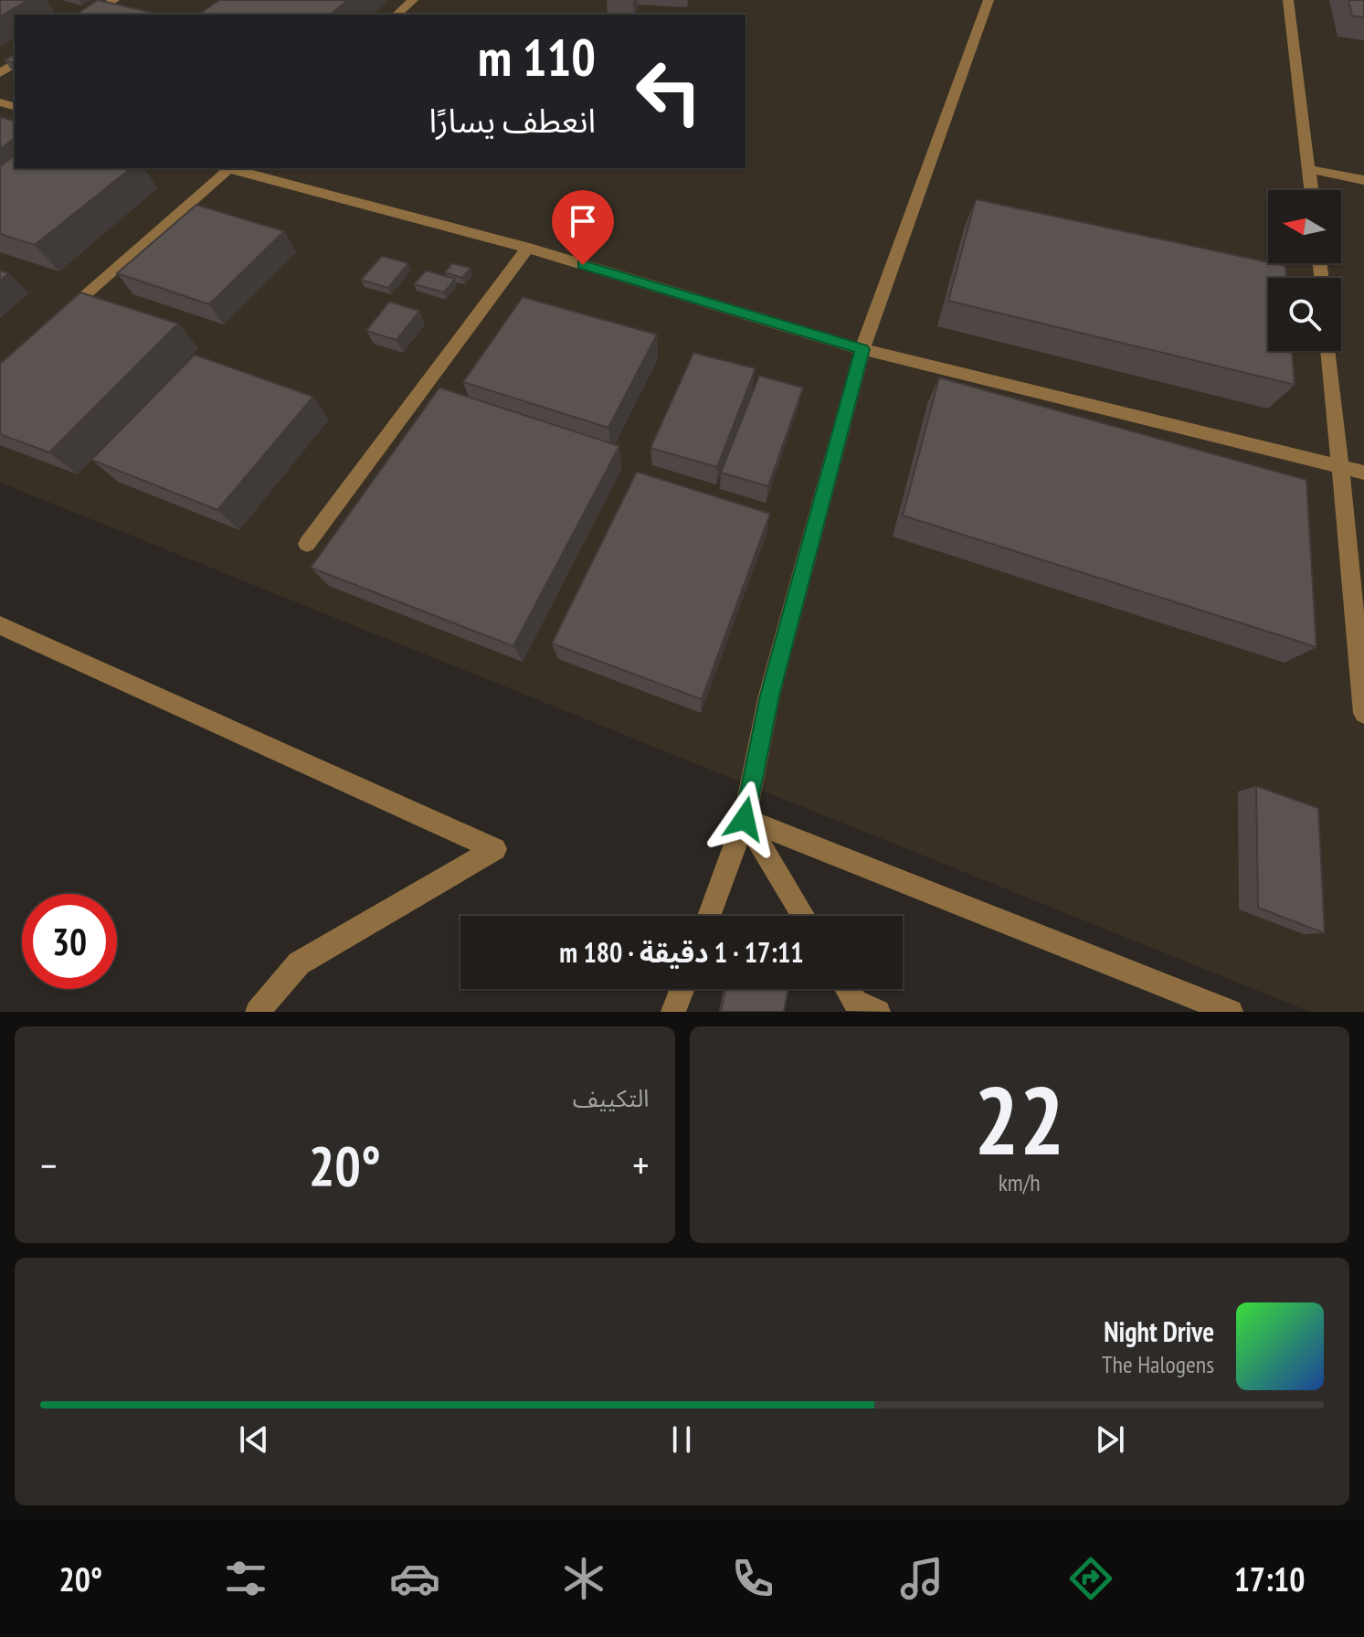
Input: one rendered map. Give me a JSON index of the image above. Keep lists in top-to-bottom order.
{
  "north": "left",
  "page": {
    "turn": ["110 m", "انعطف يسارًا"],
    "limit": "30",
    "trip": "17:11 · 1 دقيقة · 180 m",
    "tile": [
      ["22", "km/h"],
      "التكييف"
    ],
    "heat": ["−", "20°", "+"],
    "song": ["Night Drive", "The Halogens"],
    "tabs": ["17:10", "20°"]
  }
}
